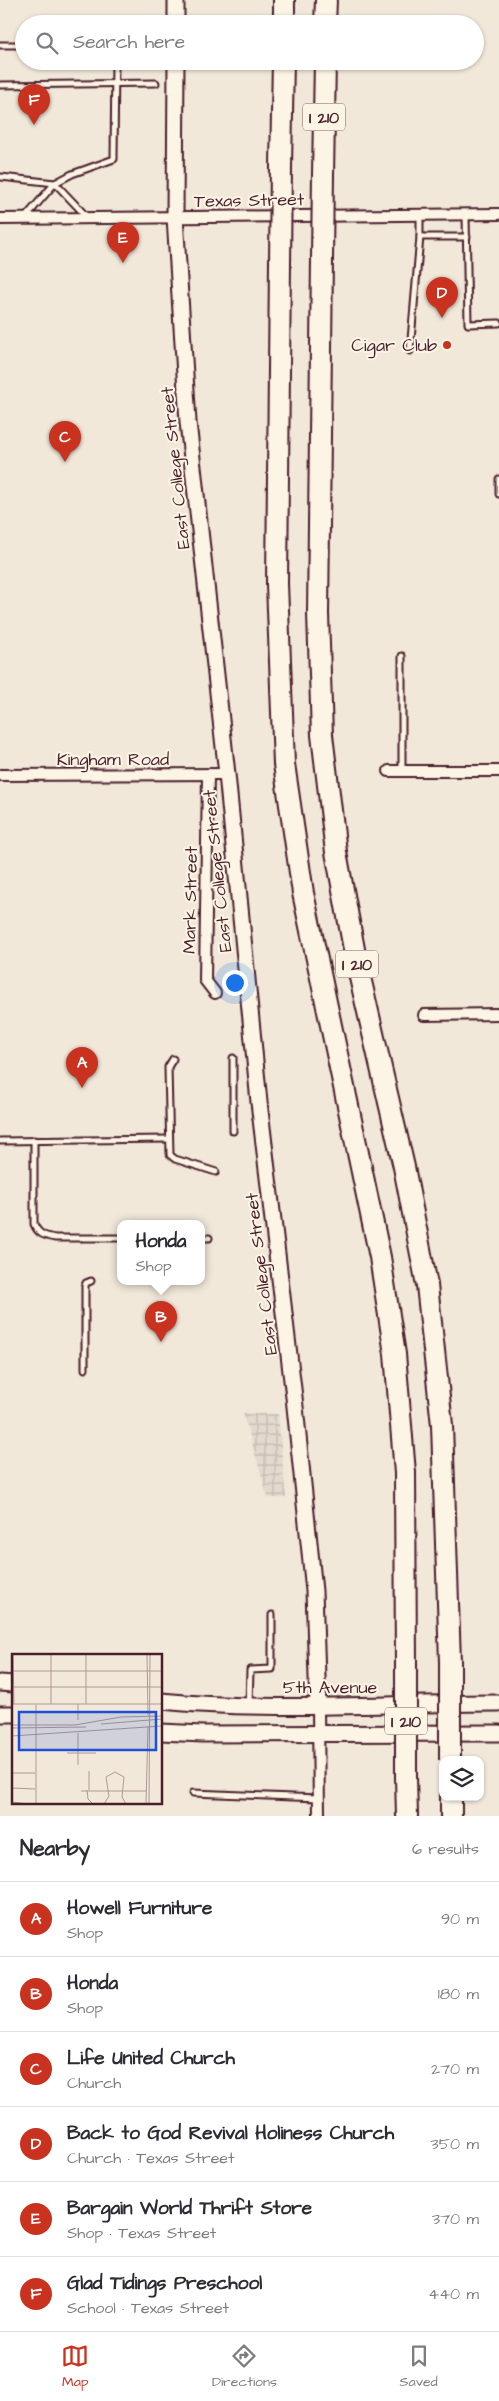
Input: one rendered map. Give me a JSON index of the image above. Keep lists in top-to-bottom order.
{
  "streets": {
    "highway": ["I 210"],
    "street": [
      "Texas Street",
      "East College Street",
      "Kingham Road",
      "Mark Street",
      "5th Avenue"
    ]
  },
  "crossings": [
    ["Texas Street", "East College Street"],
    ["East College Street", "Kingham Road"],
    ["East College Street", "5th Avenue"],
    ["Kingham Road", "Mark Street"]
  ],
  "places": ["Cigar Club"],
  "page": {
    "search": "Search here",
    "pins": [
      "F",
      "E",
      "D",
      "C",
      "A",
      "B"
    ],
    "popup": ["Honda", "Shop"],
    "heading": ["Nearby", "6 results"],
    "list": [
      {
        "mark": "A",
        "name": "Howell Furniture",
        "note": "Shop",
        "value": "90 m"
      },
      {
        "mark": "B",
        "name": "Honda",
        "note": "Shop",
        "value": "180 m"
      },
      {
        "mark": "C",
        "name": "Life United Church",
        "note": "Church",
        "value": "270 m"
      },
      {
        "mark": "D",
        "name": "Back to God Revival Holiness Church",
        "note": "Church · Texas Street",
        "value": "350 m"
      },
      {
        "mark": "E",
        "name": "Bargain World Thrift Store",
        "note": "Shop · Texas Street",
        "value": "370 m"
      },
      {
        "mark": "F",
        "name": "Glad Tidings Preschool",
        "note": "School · Texas Street",
        "value": "440 m"
      }
    ],
    "nav": ["Map", "Directions", "Saved"]
  }
}
